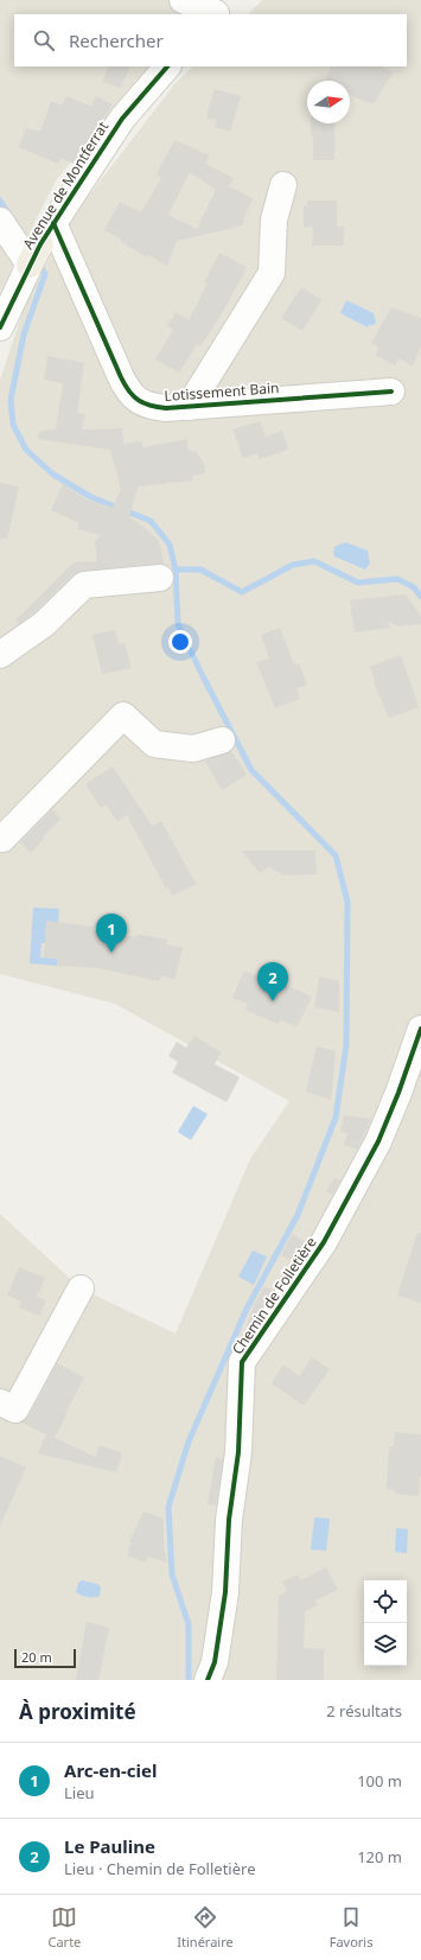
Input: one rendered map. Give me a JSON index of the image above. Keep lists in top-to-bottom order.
{
  "streets": {
    "street": ["Avenue de Montferrat", "Lotissement Bain", "Chemin de Folletière"]
  },
  "crossings": [
    ["Avenue de Montferrat", "Lotissement Bain"]
  ],
  "scale_bar": "20 m",
  "north": "right",
  "page": {
    "search": "Rechercher",
    "pins": ["1", "2"],
    "scale": "20 m",
    "heading": ["À proximité", "2 résultats"],
    "list": [
      {
        "mark": "1",
        "name": "Arc-en-ciel",
        "note": "Lieu",
        "value": "100 m"
      },
      {
        "mark": "2",
        "name": "Le Pauline",
        "note": "Lieu · Chemin de Folletière",
        "value": "120 m"
      }
    ],
    "nav": ["Carte", "Itinéraire", "Favoris"]
  }
}
